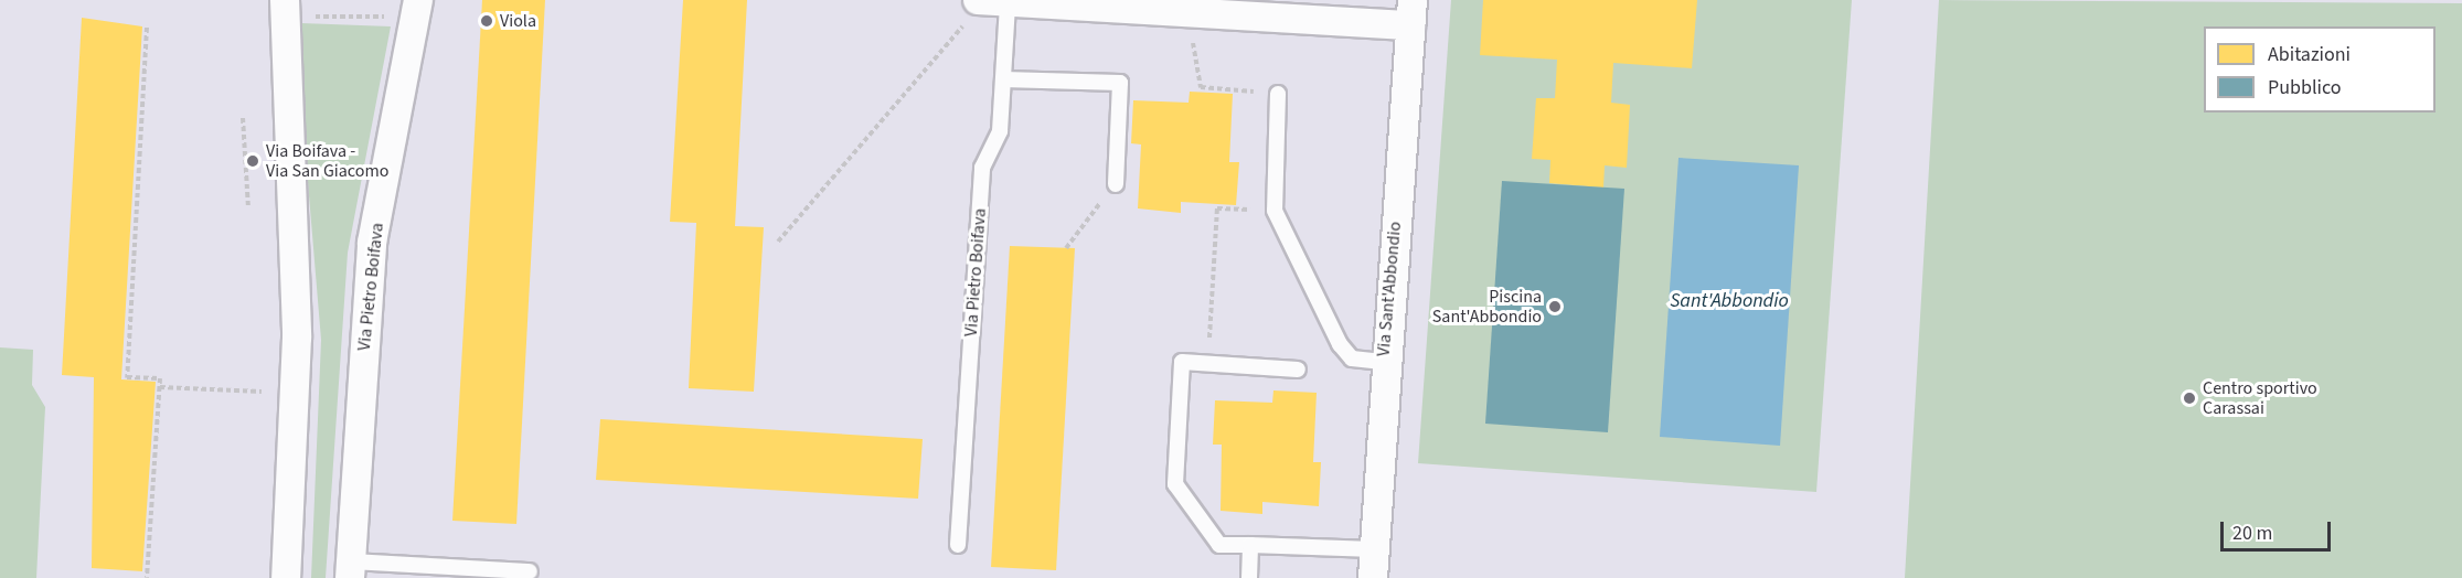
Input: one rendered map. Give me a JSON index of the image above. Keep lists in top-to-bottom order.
{
  "streets": {
    "street": ["Via Pietro Boifava", "Via Sant'Abbondio"]
  },
  "water": ["Sant'Abbondio"],
  "places": [
    "Viola",
    "Via Boifava - Via San Giacomo",
    "Piscina Sant'Abbondio",
    "Centro sportivo Carassai"
  ],
  "legend": ["Abitazioni", "Pubblico"],
  "scale_bar": "20 m"
}
